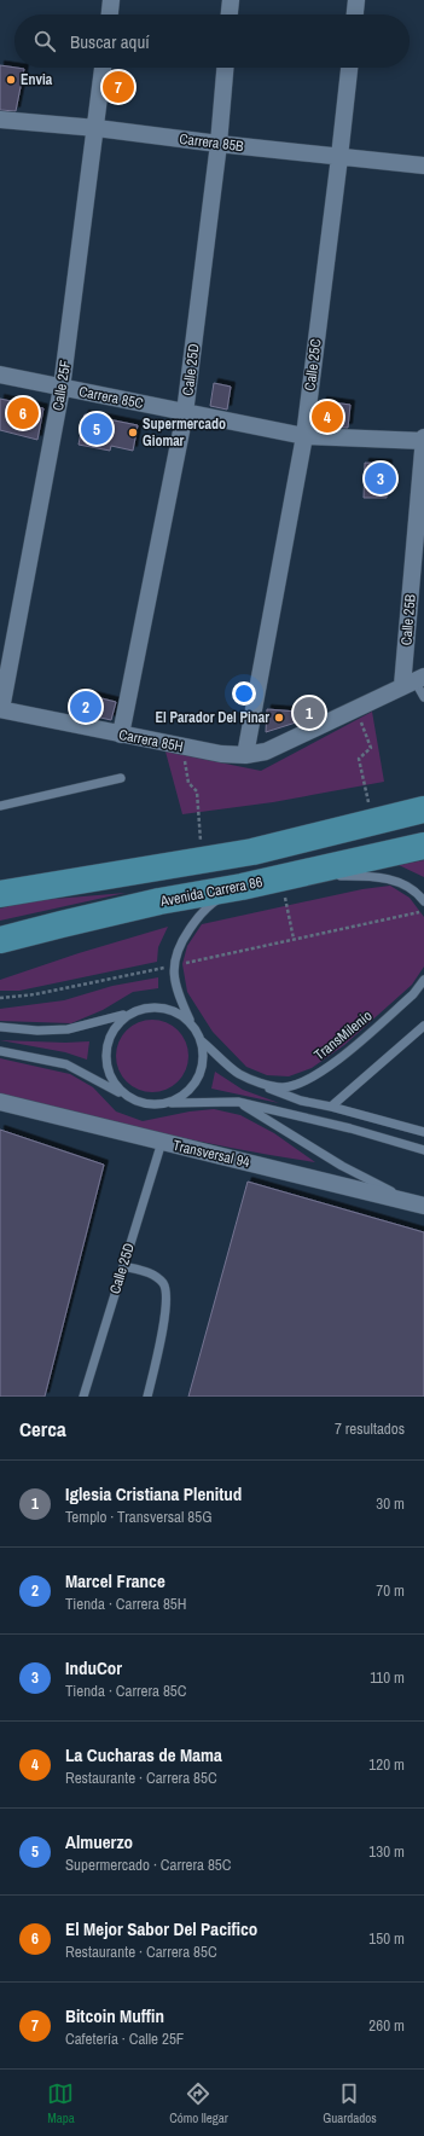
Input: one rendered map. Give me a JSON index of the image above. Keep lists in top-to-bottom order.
{
  "streets": {
    "main road": ["Avenida Carrera 86"],
    "street": [
      "Carrera 85B",
      "Calle 25C",
      "Calle 25D",
      "Calle 25F",
      "Carrera 85C",
      "Calle 25B",
      "Carrera 85H",
      "Transversal 94"
    ],
    "lane": ["TransMilenio"]
  },
  "crossings": [
    ["Carrera 85B", "Calle 25C"],
    ["Carrera 85B", "Calle 25D"],
    ["Carrera 85B", "Calle 25F"],
    ["Calle 25C", "Carrera 85C"],
    ["Calle 25C", "Carrera 85H"],
    ["Calle 25D", "Carrera 85C"],
    ["Calle 25D", "Carrera 85H"],
    ["Calle 25D", "Transversal 94"],
    ["Calle 25F", "Carrera 85C"],
    ["Calle 25F", "Carrera 85H"],
    ["Carrera 85C", "Calle 25B"],
    ["Calle 25B", "Carrera 85H"]
  ],
  "places": ["Envia", "Supermercado Giomar", "El Parador Del Pinar"],
  "page": {
    "search": "Buscar aquí",
    "pins": [
      "7",
      "6",
      "4",
      "5",
      "3",
      "2",
      "1"
    ],
    "heading": ["Cerca", "7 resultados"],
    "list": [
      {
        "mark": "1",
        "name": "Iglesia Cristiana Plenitud",
        "note": "Templo · Transversal 85G",
        "value": "30 m"
      },
      {
        "mark": "2",
        "name": "Marcel France",
        "note": "Tienda · Carrera 85H",
        "value": "70 m"
      },
      {
        "mark": "3",
        "name": "InduCor",
        "note": "Tienda · Carrera 85C",
        "value": "110 m"
      },
      {
        "mark": "4",
        "name": "La Cucharas de Mama",
        "note": "Restaurante · Carrera 85C",
        "value": "120 m"
      },
      {
        "mark": "5",
        "name": "Almuerzo",
        "note": "Supermercado · Carrera 85C",
        "value": "130 m"
      },
      {
        "mark": "6",
        "name": "El Mejor Sabor Del Pacifico",
        "note": "Restaurante · Carrera 85C",
        "value": "150 m"
      },
      {
        "mark": "7",
        "name": "Bitcoin Muffin",
        "note": "Cafetería · Calle 25F",
        "value": "260 m"
      }
    ],
    "nav": ["Mapa", "Cómo llegar", "Guardados"]
  }
}
